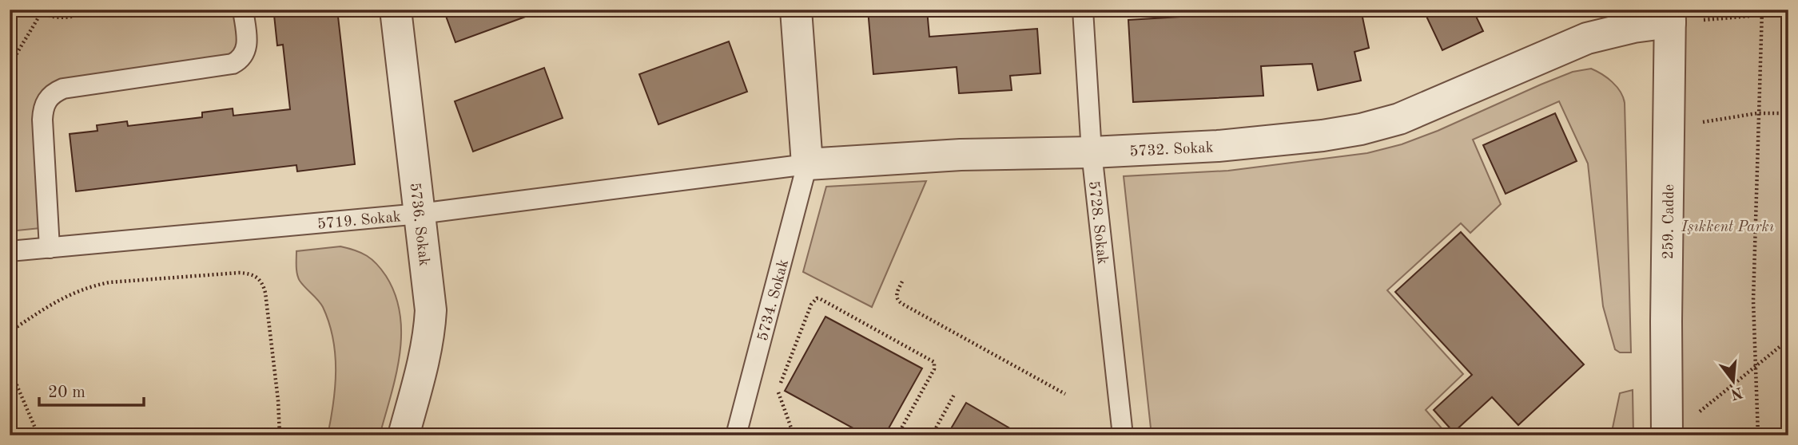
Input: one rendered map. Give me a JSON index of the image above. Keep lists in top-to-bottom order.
{
  "streets": {
    "street": ["5732. Sokak", "259. Cadde", "5736. Sokak"],
    "lane": ["5719. Sokak", "5728. Sokak", "5734. Sokak"]
  },
  "crossings": [
    ["5732. Sokak", "5719. Sokak"],
    ["5732. Sokak", "5728. Sokak"],
    ["5732. Sokak", "259. Cadde"],
    ["5732. Sokak", "5734. Sokak"],
    ["5719. Sokak", "5736. Sokak"],
    ["5719. Sokak", "5734. Sokak"]
  ],
  "parks": ["Işıkkent Parkı"],
  "scale_bar": "20 m",
  "north": "bottom"
}
